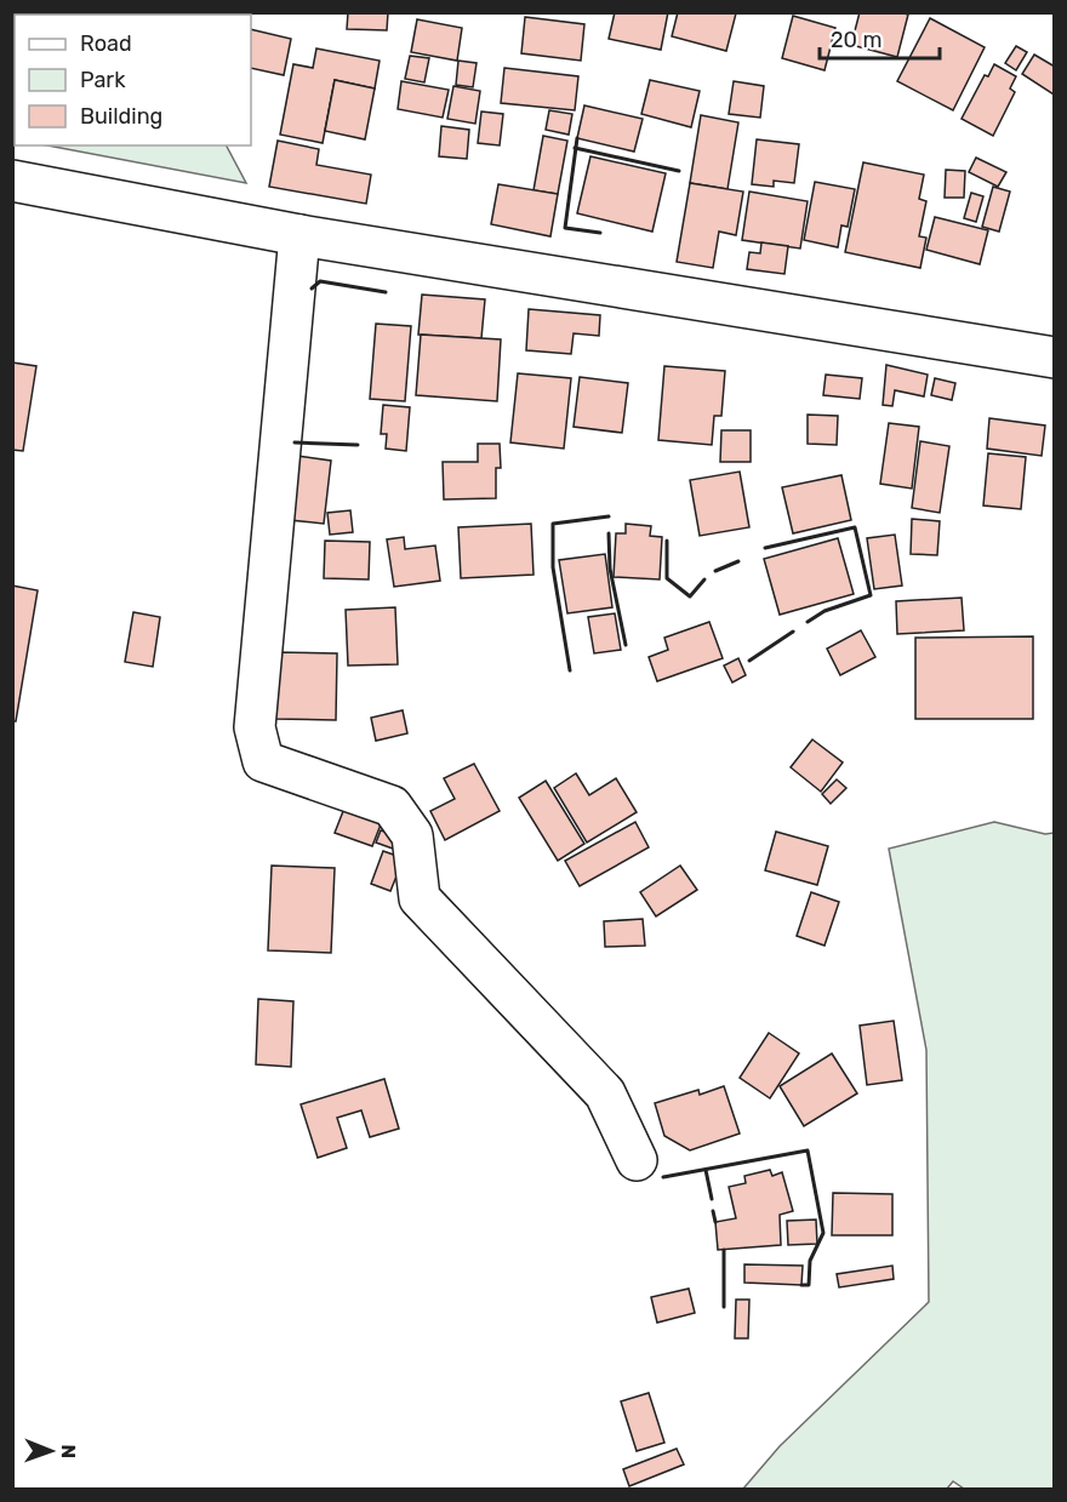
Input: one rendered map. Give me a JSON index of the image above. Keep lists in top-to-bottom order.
{
  "legend": ["Road", "Park", "Building"],
  "scale_bar": "20 m",
  "north": "right"
}
